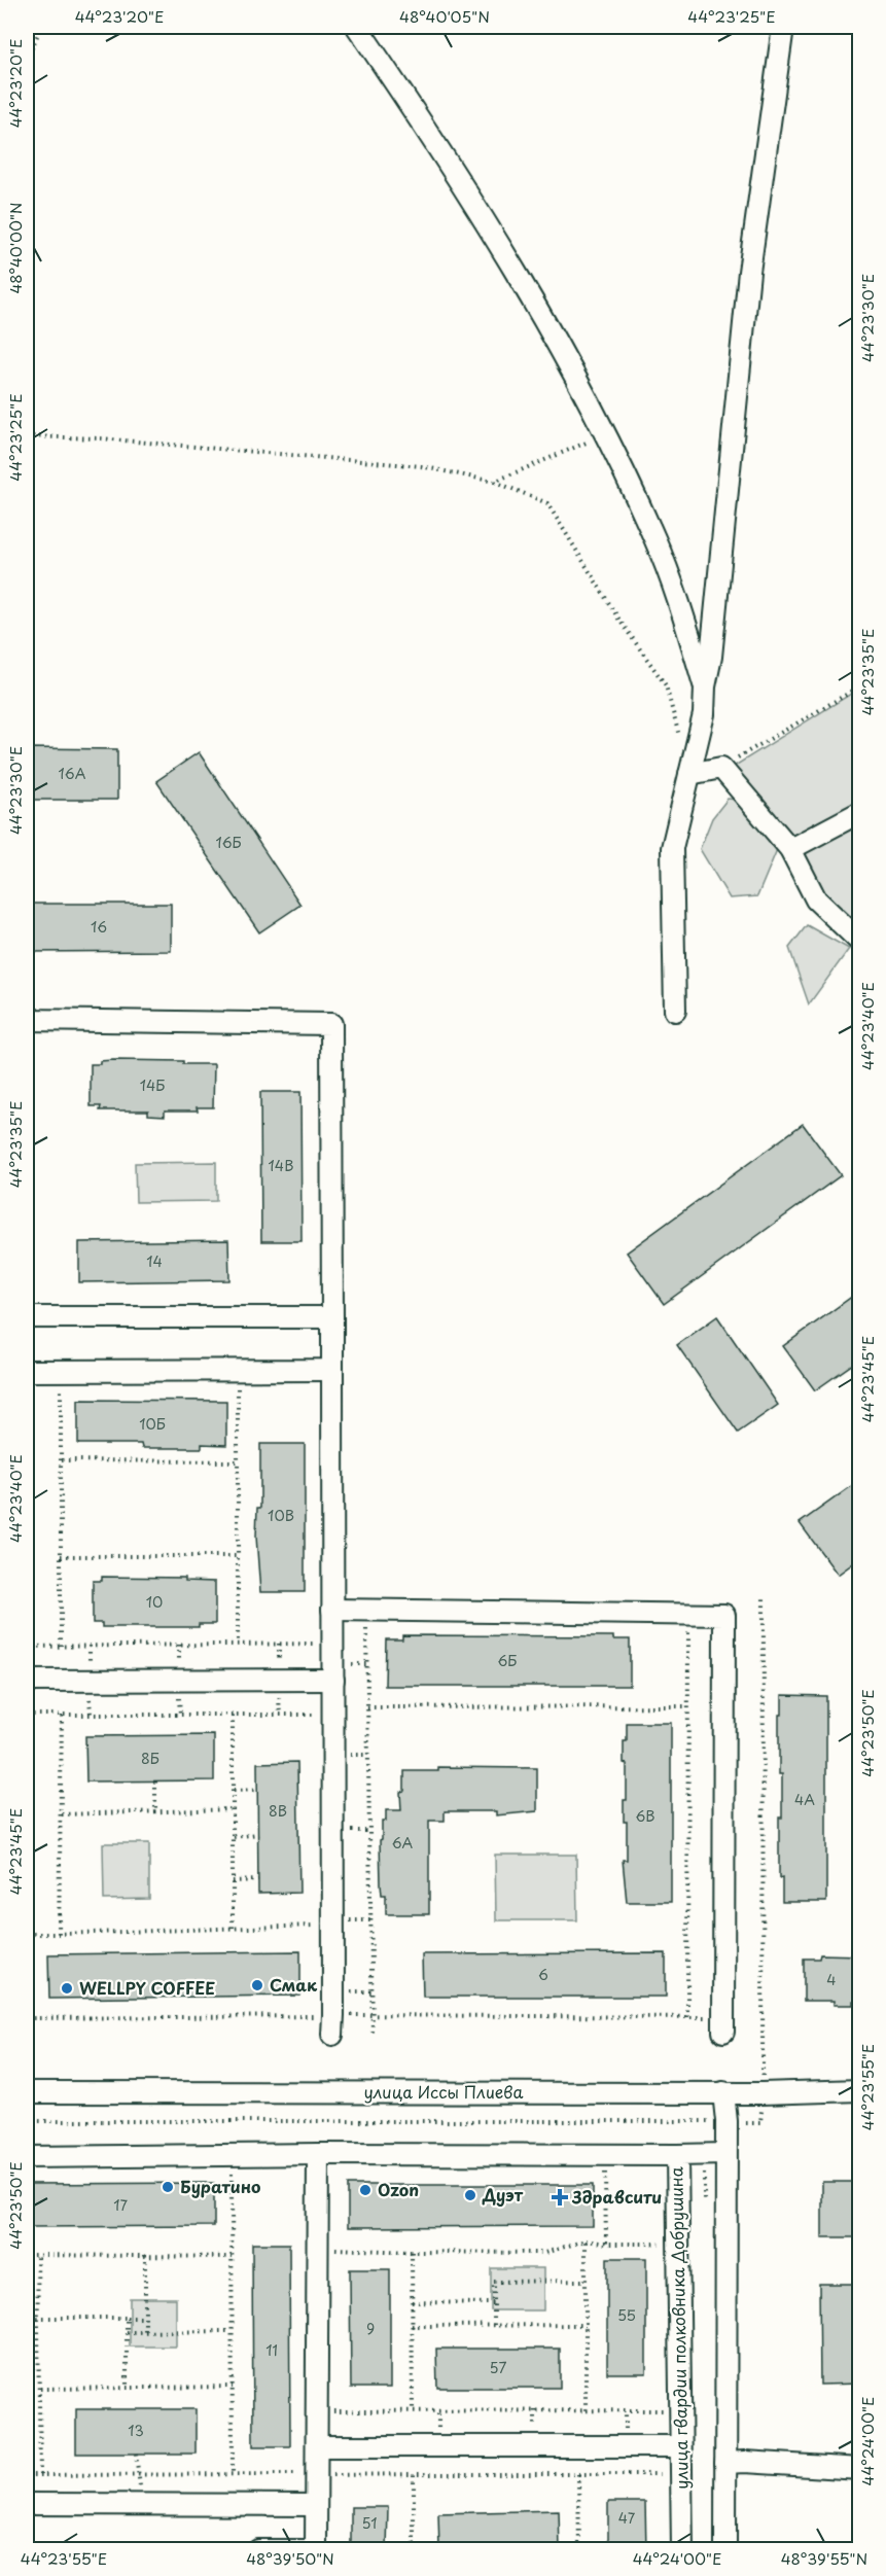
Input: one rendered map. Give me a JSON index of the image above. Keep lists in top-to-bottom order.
{
  "streets": {
    "street": ["улица Иссы Плиева", "улица гвардии полковника Добрушина"]
  },
  "places": {
    "other": [
      "Смак",
      "WELLPY COFFEE",
      "Буратино",
      "Ozon",
      "Дуэт"
    ],
    "health": ["Здравсити"]
  },
  "house_numbers": [
    "16А",
    "16Б",
    "16",
    "14Б",
    "14В",
    "14",
    "10Б",
    "10В",
    "10",
    "6Б",
    "8Б",
    "4А",
    "8В",
    "6В",
    "6А",
    "6",
    "4",
    "17",
    "55",
    "9",
    "11",
    "57",
    "13",
    "47",
    "51"
  ],
  "coordinates": [
    "44°23'20\"E",
    "48°40'05\"N",
    "44°23'25\"E",
    "48°40'00\"N",
    "44°23'30\"E",
    "44°23'35\"E",
    "44°23'40\"E",
    "44°23'45\"E",
    "44°23'50\"E",
    "44°23'55\"E",
    "44°24'00\"E",
    "48°39'50\"N",
    "48°39'55\"N"
  ]
}
